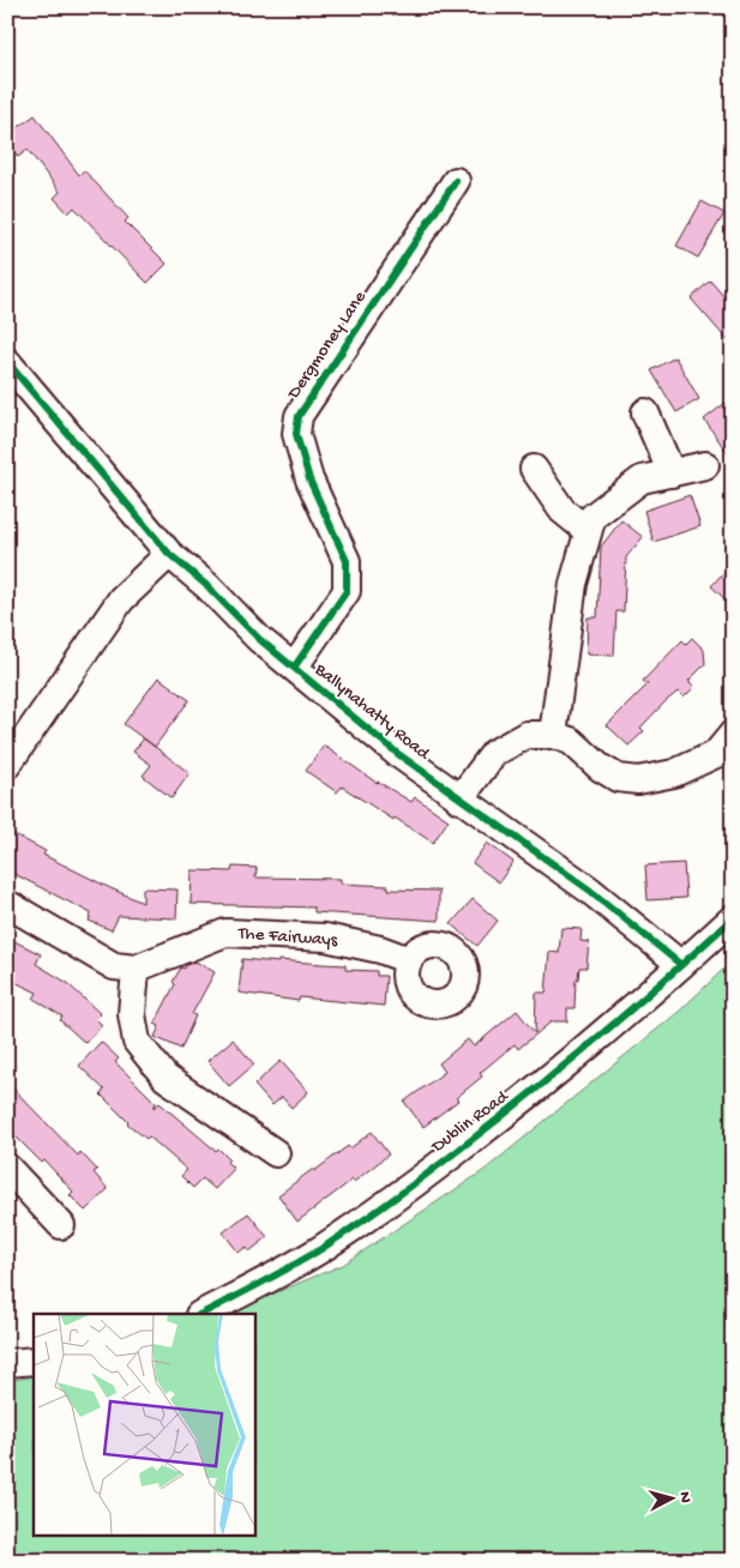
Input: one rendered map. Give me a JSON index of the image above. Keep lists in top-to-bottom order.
{
  "streets": {
    "street": [
      "Dergmoney Lane",
      "Ballynahatty Road",
      "The Fairways",
      "Dublin Road"
    ]
  },
  "crossings": [
    ["Dergmoney Lane", "Ballynahatty Road"],
    ["Ballynahatty Road", "Dublin Road"]
  ],
  "north": "right"
}
